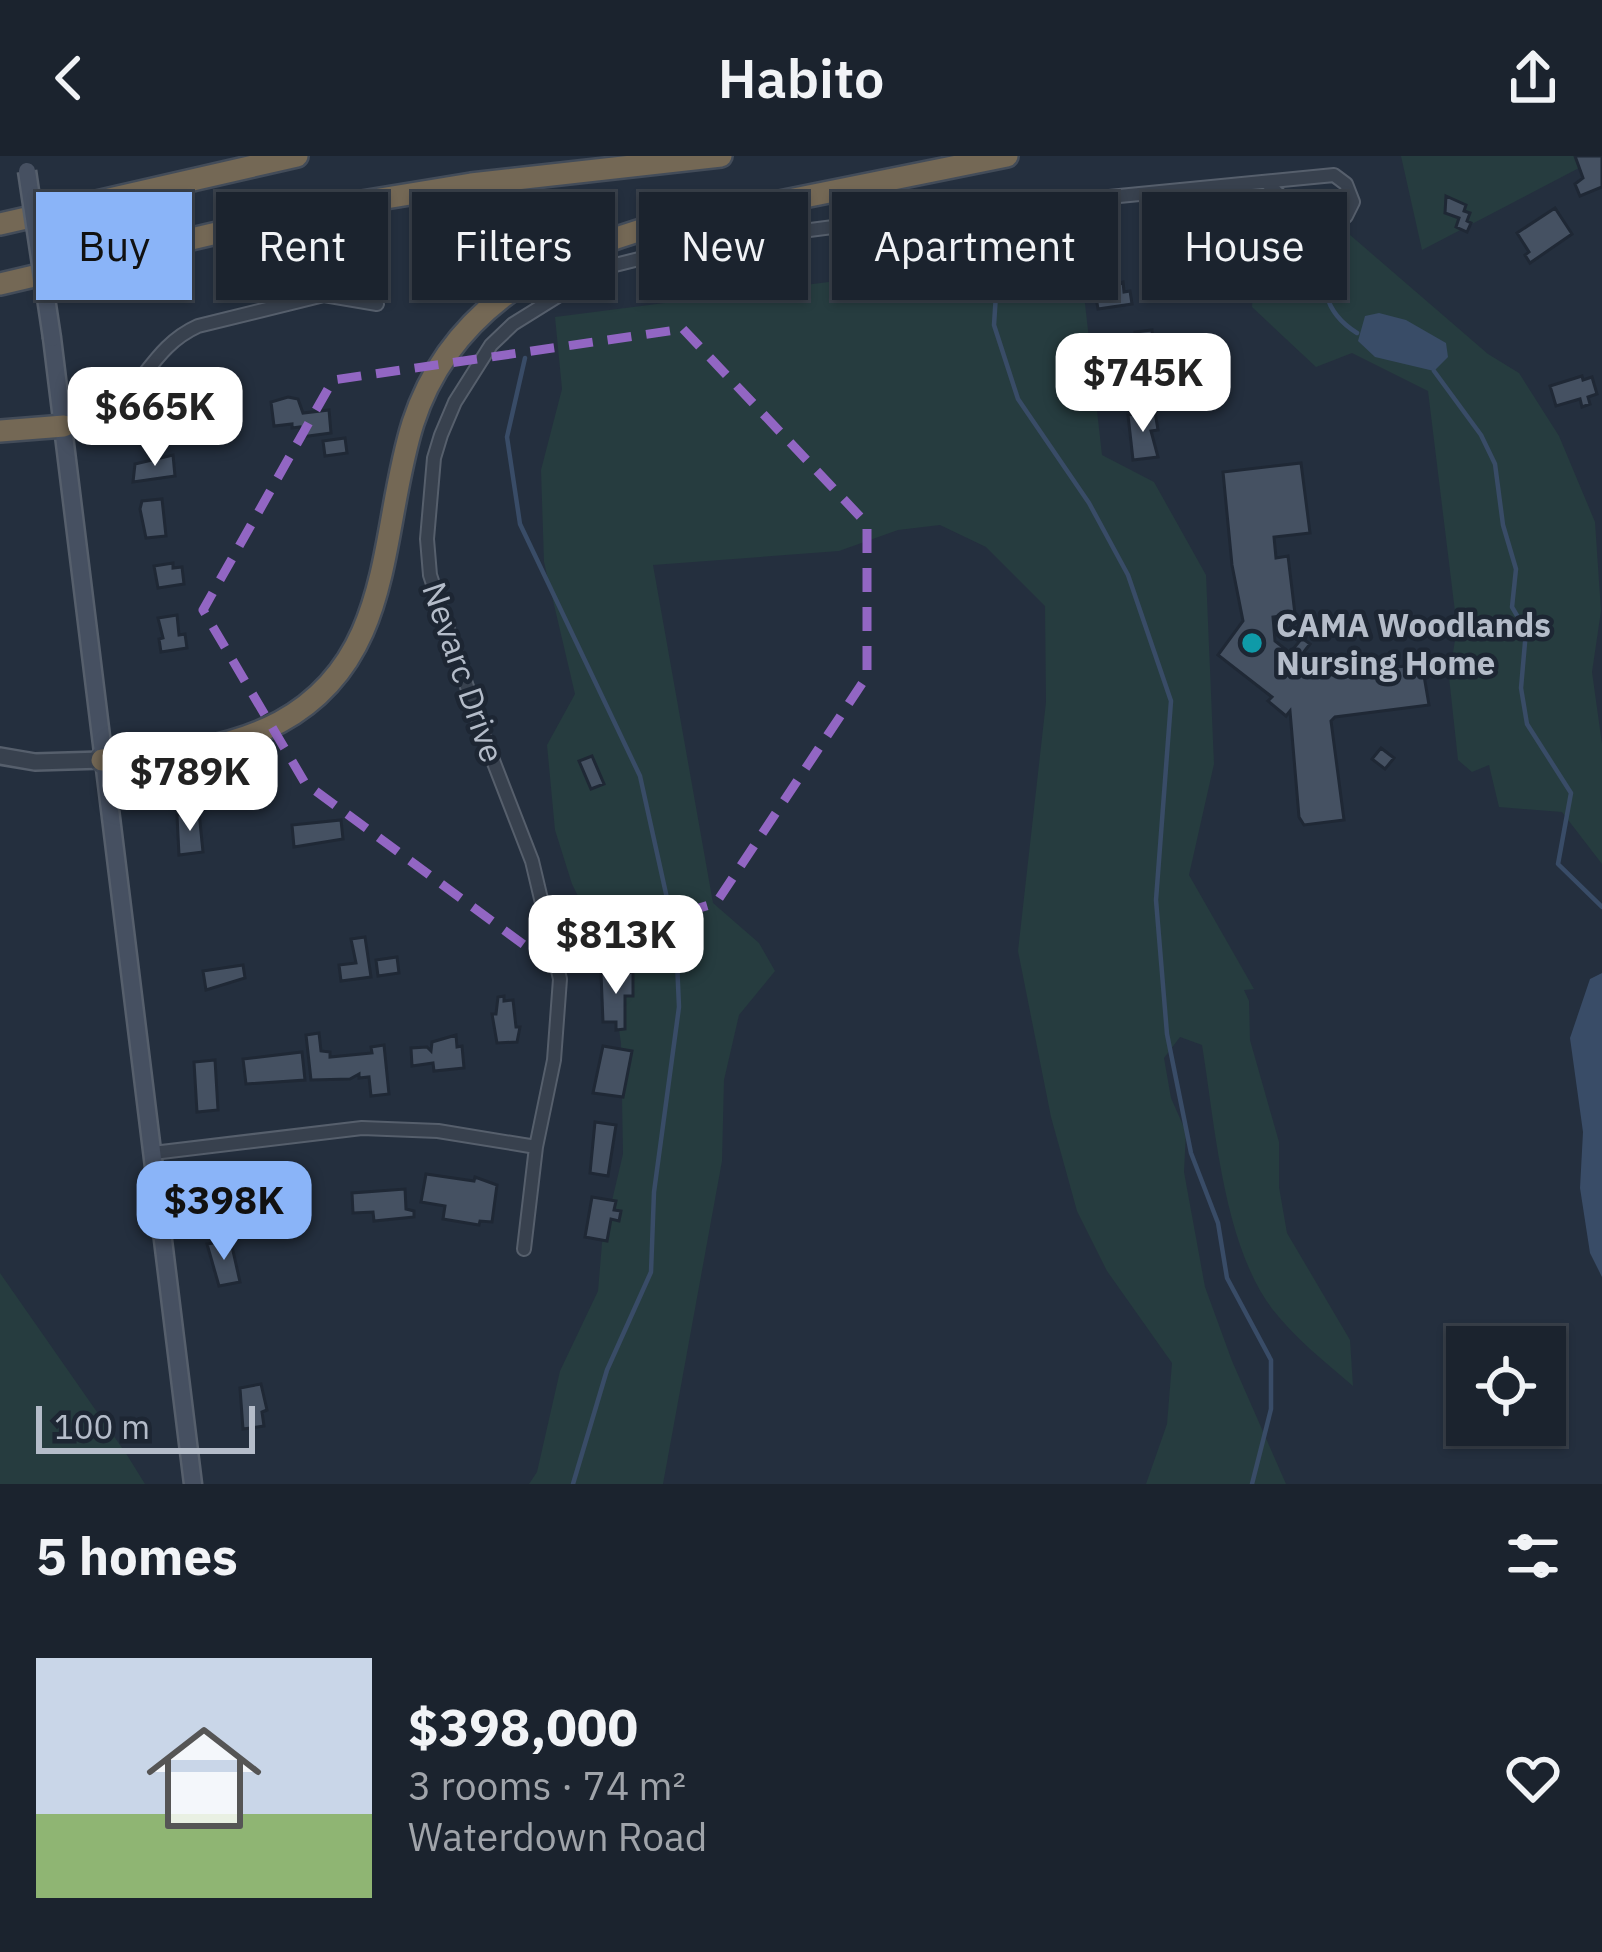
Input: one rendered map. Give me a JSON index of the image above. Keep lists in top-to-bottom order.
{
  "streets": {
    "street": ["Nevarc Drive"]
  },
  "places": ["CAMA Woodlands Nursing Home"],
  "scale_bar": "100 m",
  "page": {
    "header": "Habito",
    "chip": [
      "Buy",
      "Rent",
      "Filters",
      "New",
      "Apartment",
      "House"
    ],
    "price": [
      "$745K",
      "$665K",
      "$789K",
      "$813K",
      "$398K"
    ],
    "scale": "100 m",
    "heading": "5 homes",
    "list": [
      {
        "name": "$398,000",
        "note": "3 rooms · 74 m² · Waterdown Road"
      }
    ]
  }
}
